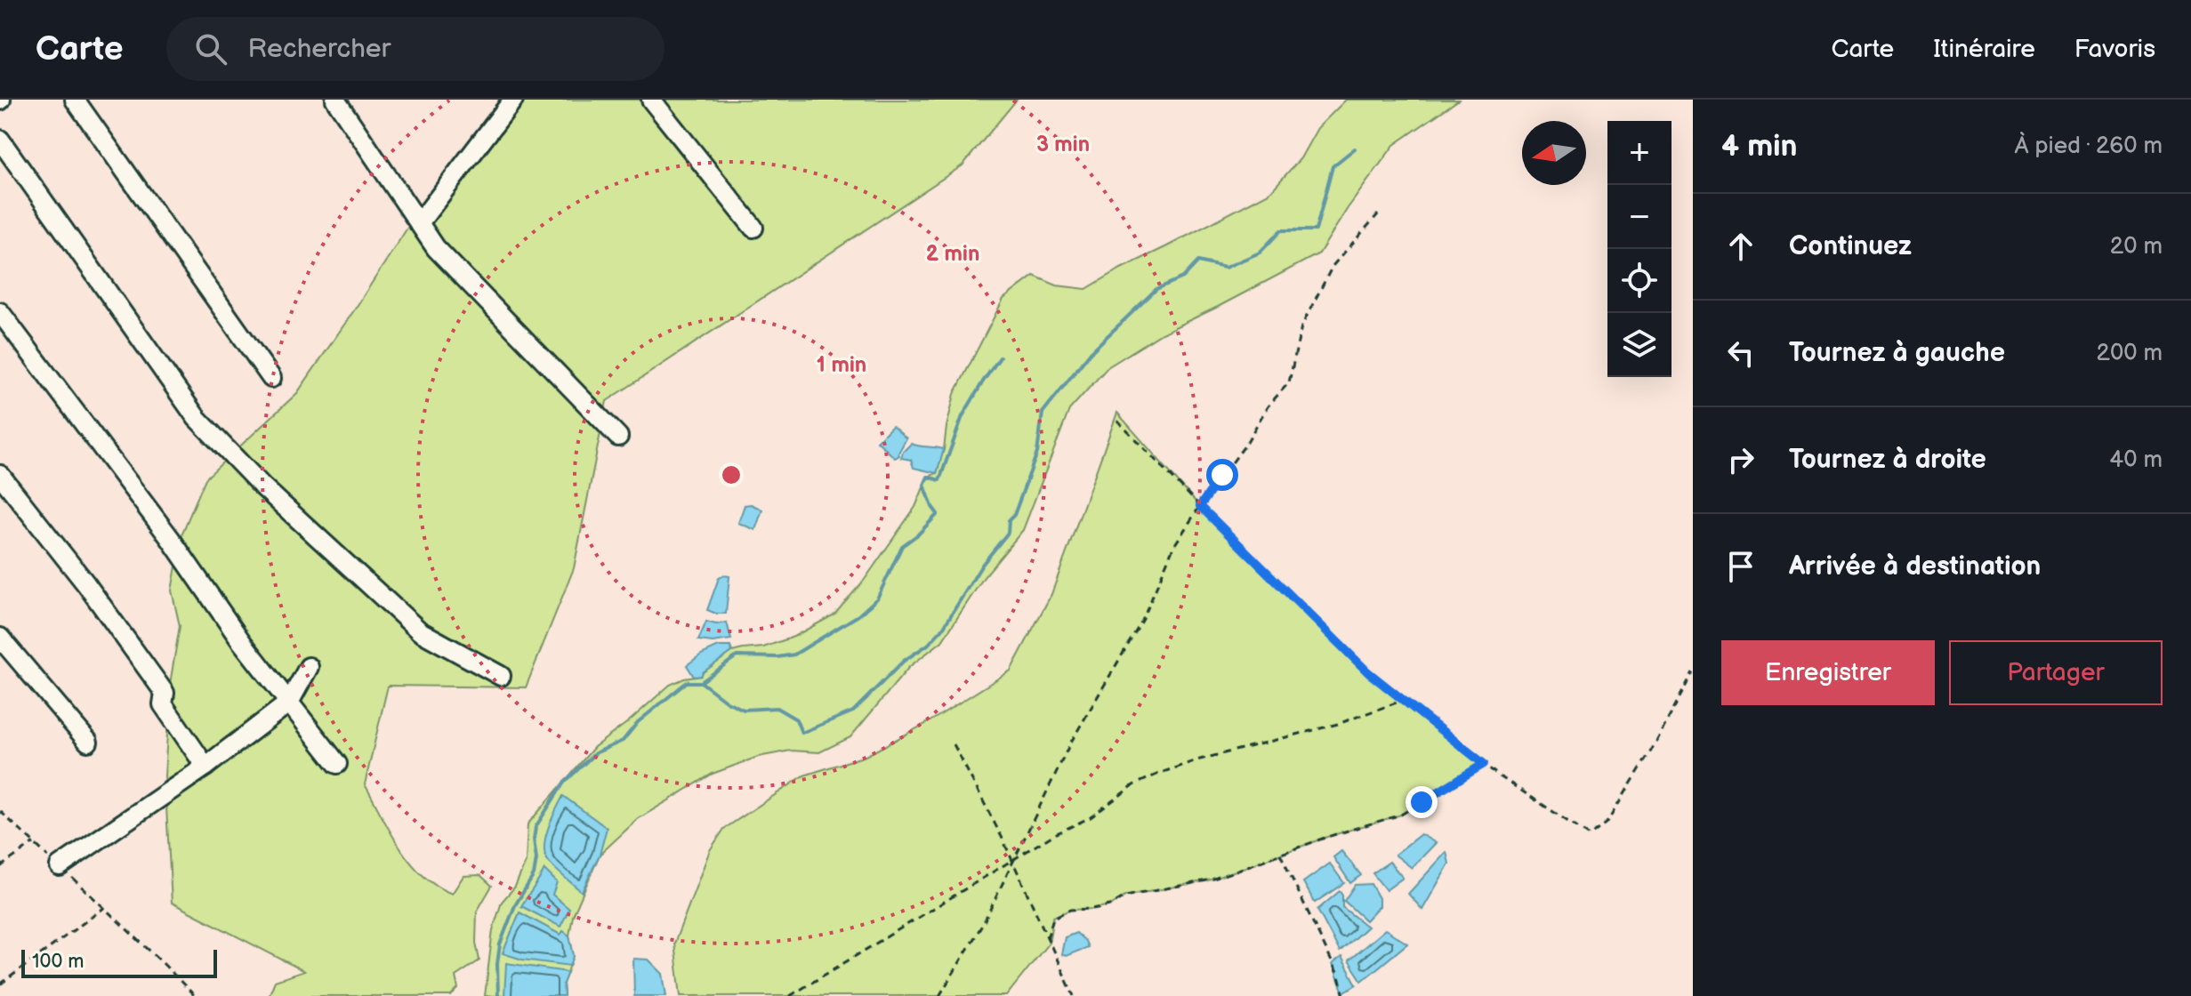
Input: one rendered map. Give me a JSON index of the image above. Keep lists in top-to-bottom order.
{
  "scale_bar": "100 m",
  "north": "left",
  "page": {
    "header": "Carte",
    "search": "Rechercher",
    "nav": ["Carte", "Itinéraire", "Favoris"],
    "heading": ["4 min", "À pied · 260 m"],
    "map_buttons": ["+", "−"],
    "list": [
      ["Continuez", "20 m"],
      ["Tournez à gauche", "200 m"],
      ["Tournez à droite", "40 m"],
      "Arrivée à destination"
    ],
    "buttons": ["Enregistrer", "Partager"],
    "scale": "100 m"
  },
  "rings": ["3 min", "2 min", "1 min"]
}
